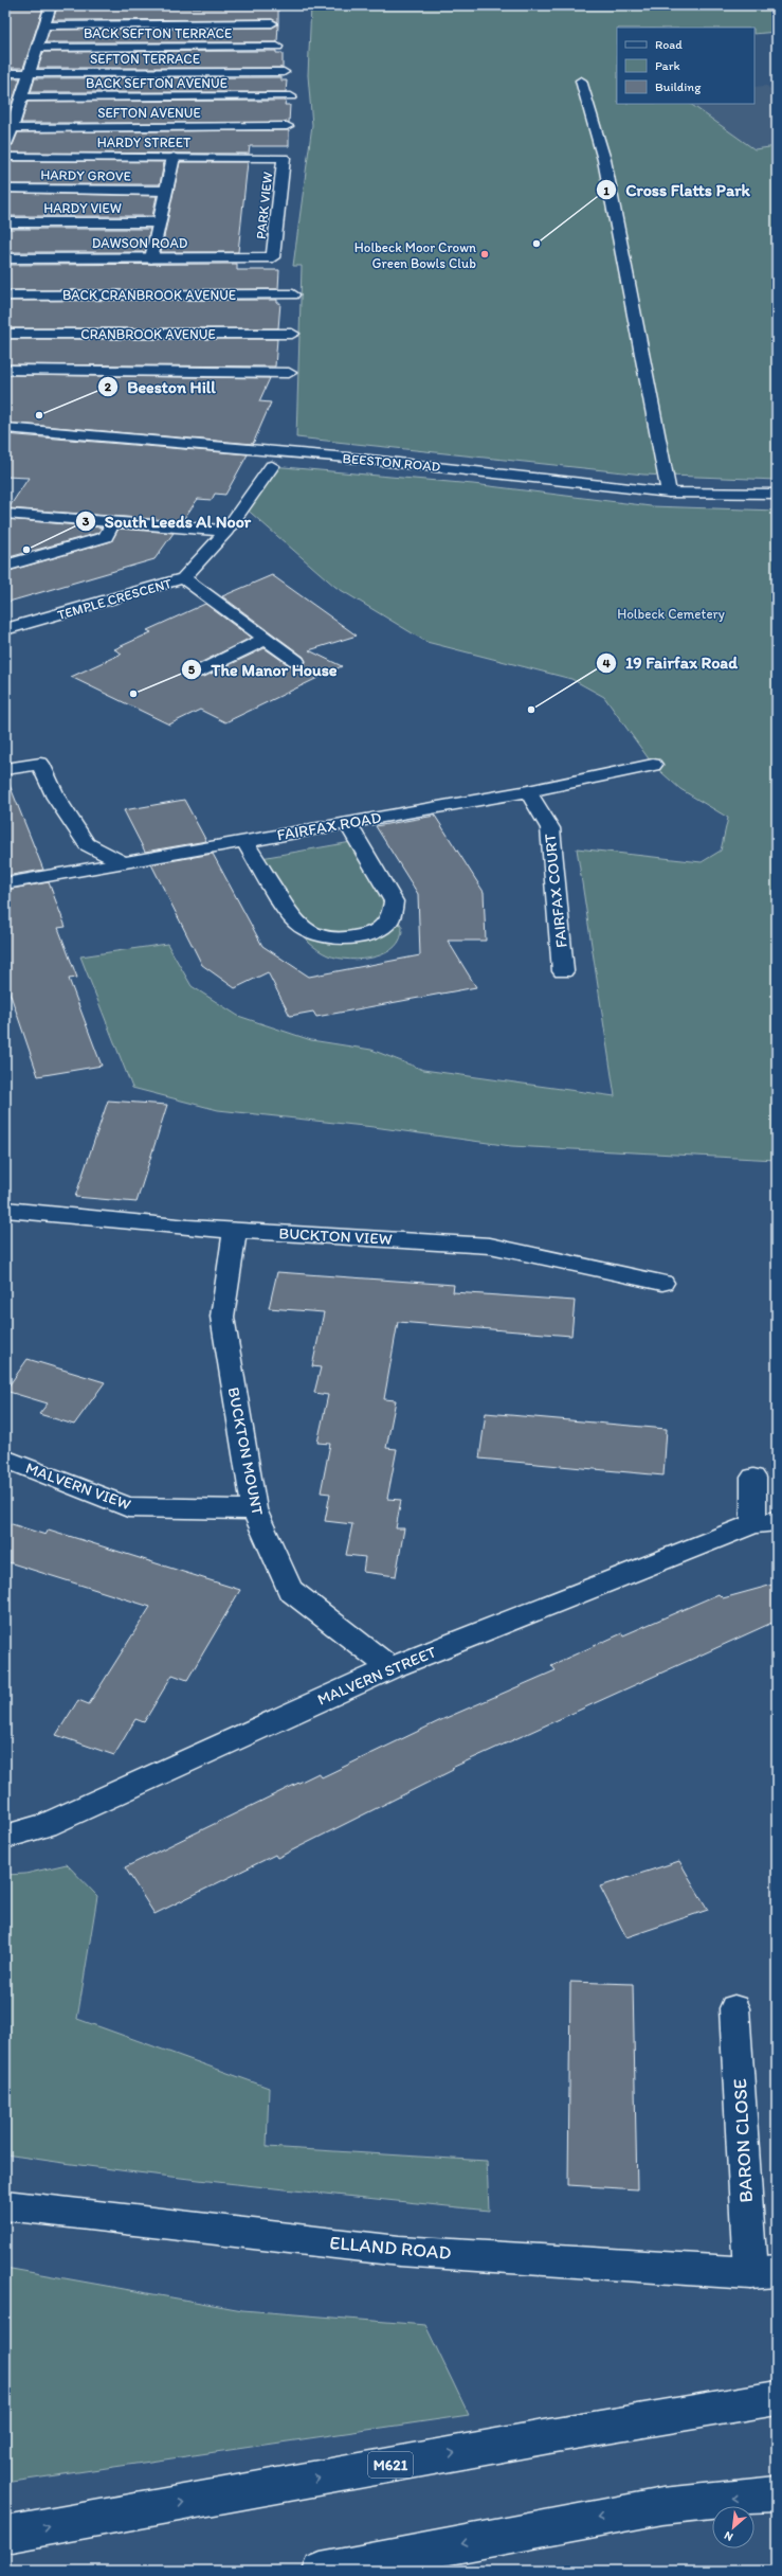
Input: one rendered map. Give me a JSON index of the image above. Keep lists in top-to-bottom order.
{
  "streets": {
    "main road": [
      "BACK SEFTON TERRACE",
      "SEFTON TERRACE",
      "BACK SEFTON AVENUE",
      "SEFTON AVENUE",
      "HARDY STREET",
      "HARDY GROVE",
      "PARK VIEW",
      "HARDY VIEW",
      "DAWSON ROAD",
      "BACK CRANBROOK AVENUE",
      "CRANBROOK AVENUE",
      "BEESTON ROAD",
      "TEMPLE CRESCENT",
      "FAIRFAX ROAD",
      "FAIRFAX COURT",
      "BUCKTON VIEW",
      "BUCKTON MOUNT",
      "MALVERN VIEW",
      "MALVERN STREET",
      "BARON CLOSE",
      "ELLAND ROAD",
      "M621"
    ]
  },
  "crossings": [
    ["HARDY STREET", "PARK VIEW"],
    ["PARK VIEW", "DAWSON ROAD"],
    ["FAIRFAX ROAD", "FAIRFAX COURT"],
    ["BUCKTON VIEW", "BUCKTON MOUNT"],
    ["BUCKTON MOUNT", "MALVERN VIEW"],
    ["BUCKTON MOUNT", "MALVERN STREET"],
    ["BARON CLOSE", "ELLAND ROAD"]
  ],
  "parks": ["Holbeck Cemetery"],
  "places": [
    "Cross Flatts Park",
    "Holbeck Moor Crown Green Bowls Club",
    "Beeston Hill",
    "South Leeds Al Noor",
    "The Manor House",
    "19 Fairfax Road"
  ],
  "legend": ["Road", "Park", "Building"],
  "north": "bottom left"
}
